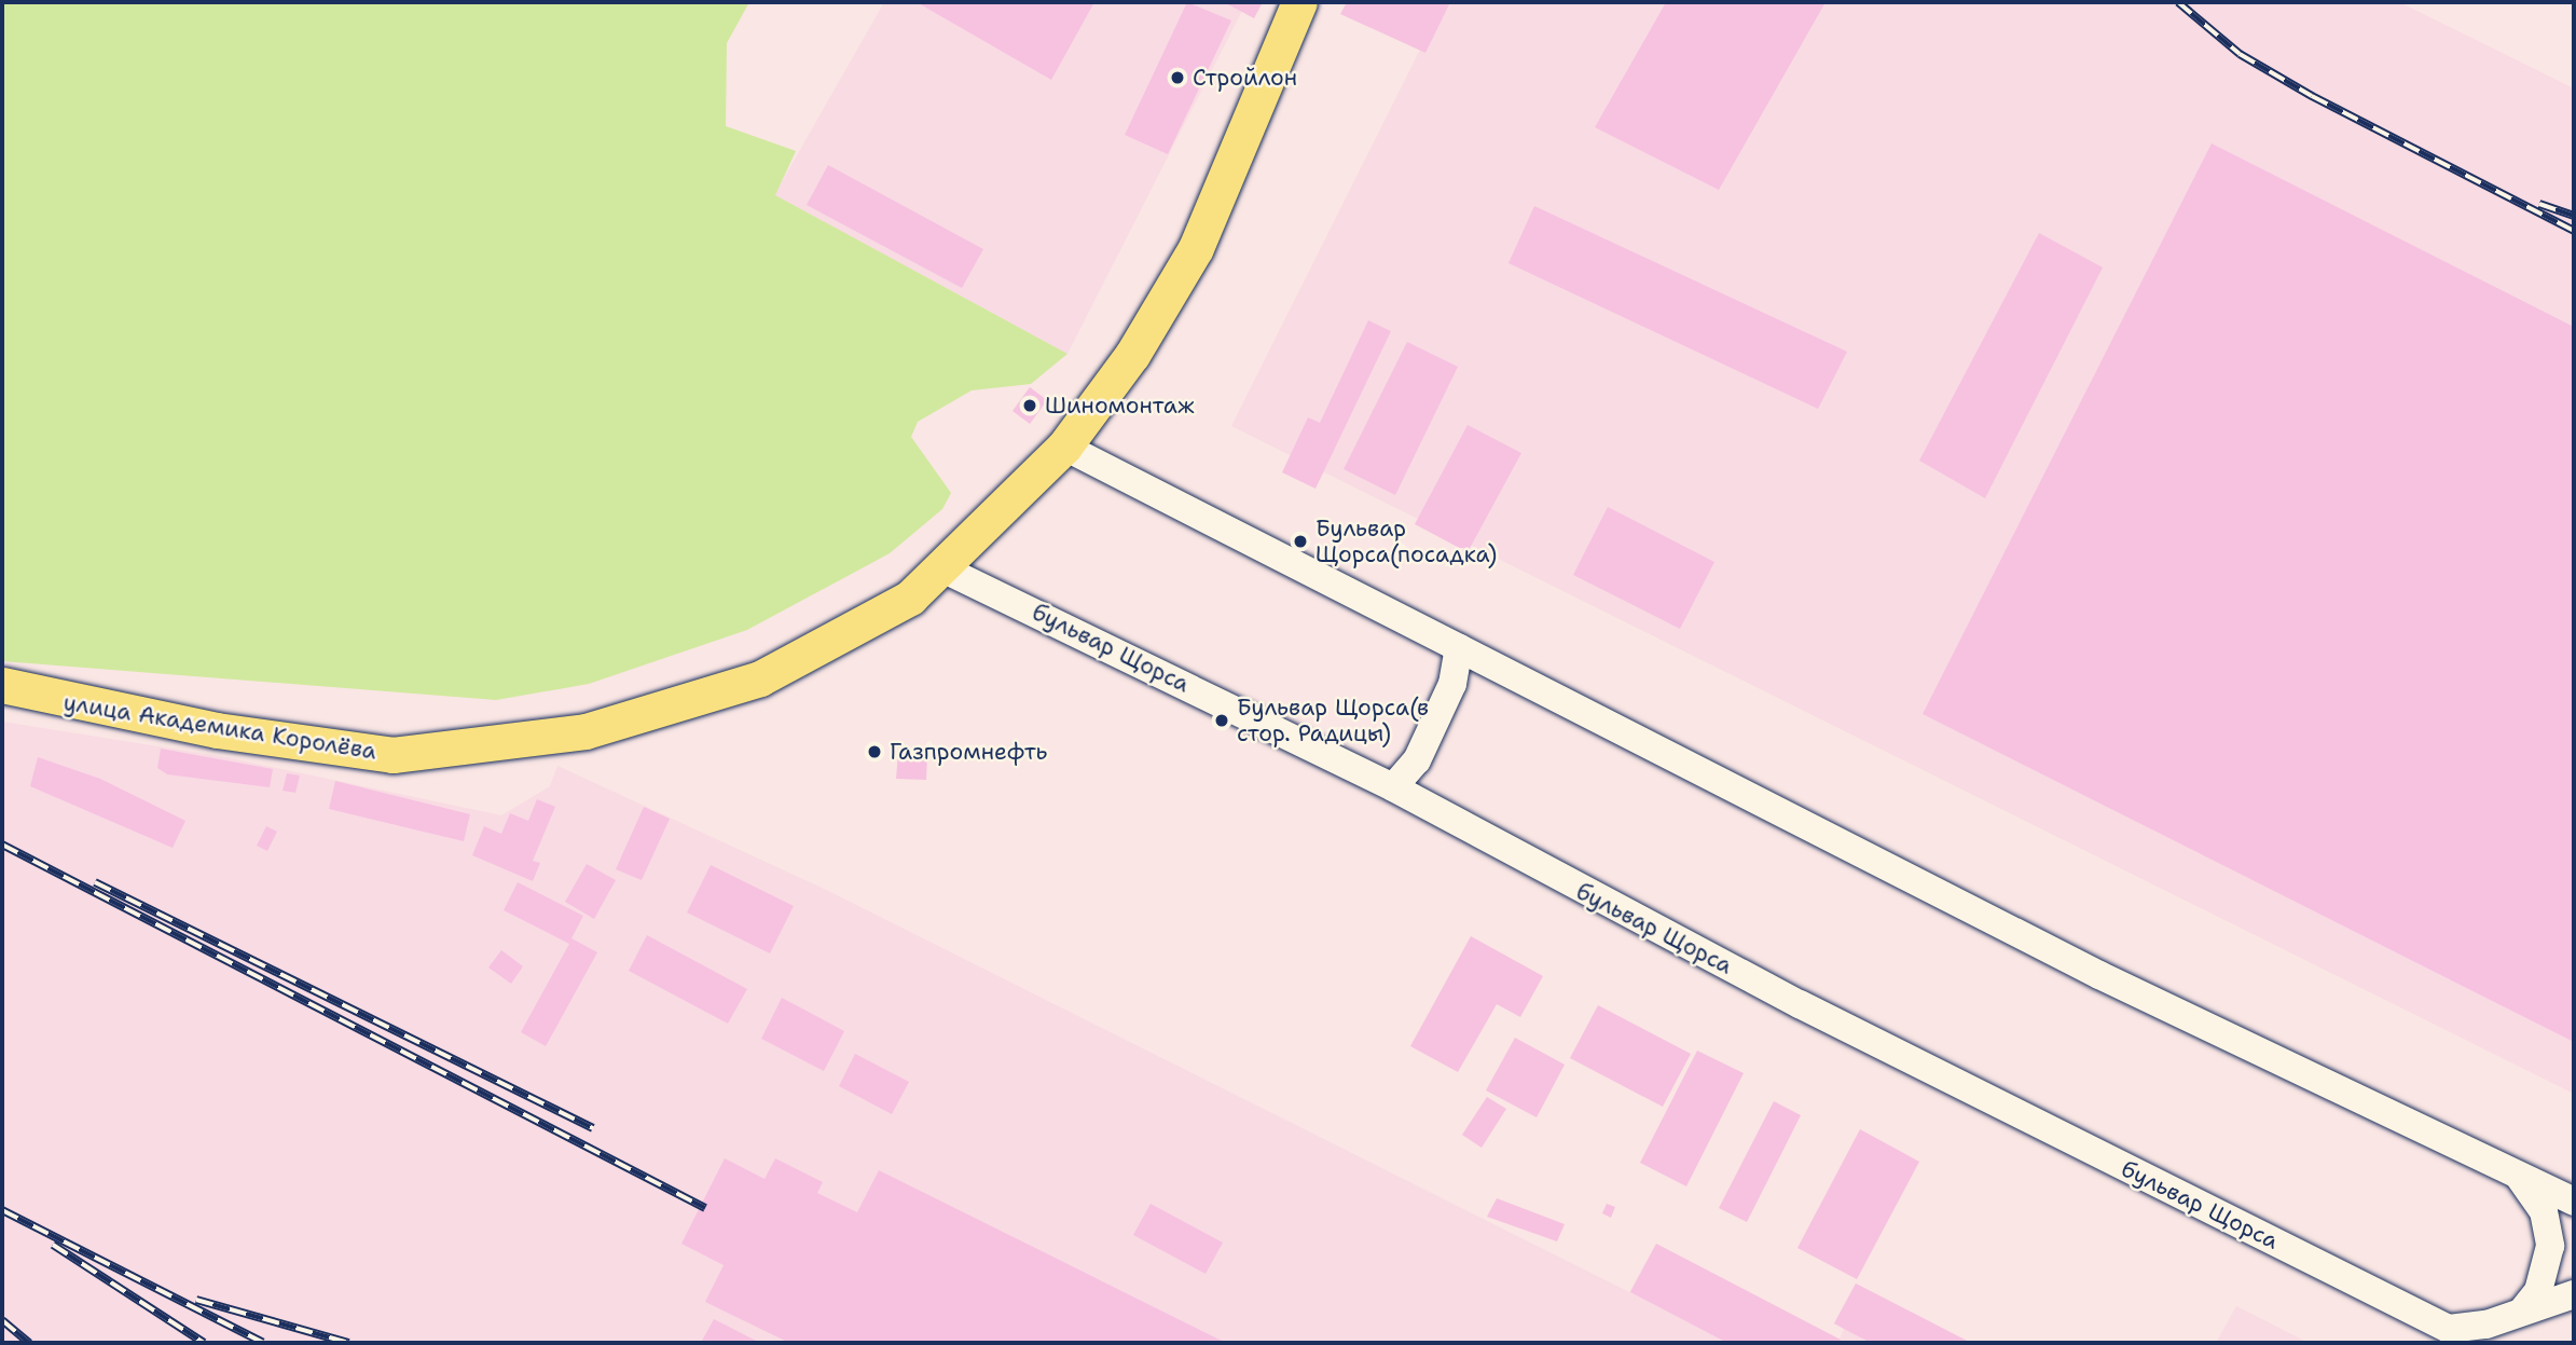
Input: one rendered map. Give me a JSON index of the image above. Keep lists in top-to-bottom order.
{
  "streets": {
    "main road": ["улица Академика Королёва"],
    "street": ["бульвар Щорса"]
  },
  "crossings": [
    ["бульвар Щорса", "улица Академика Королёва"]
  ],
  "places": [
    "Стройлон",
    "Шиномонтаж",
    "Бульвар Щорса(посадка)",
    "Бульвар Щорса(в стор. Радицы)",
    "Газпромнефть"
  ]
}
